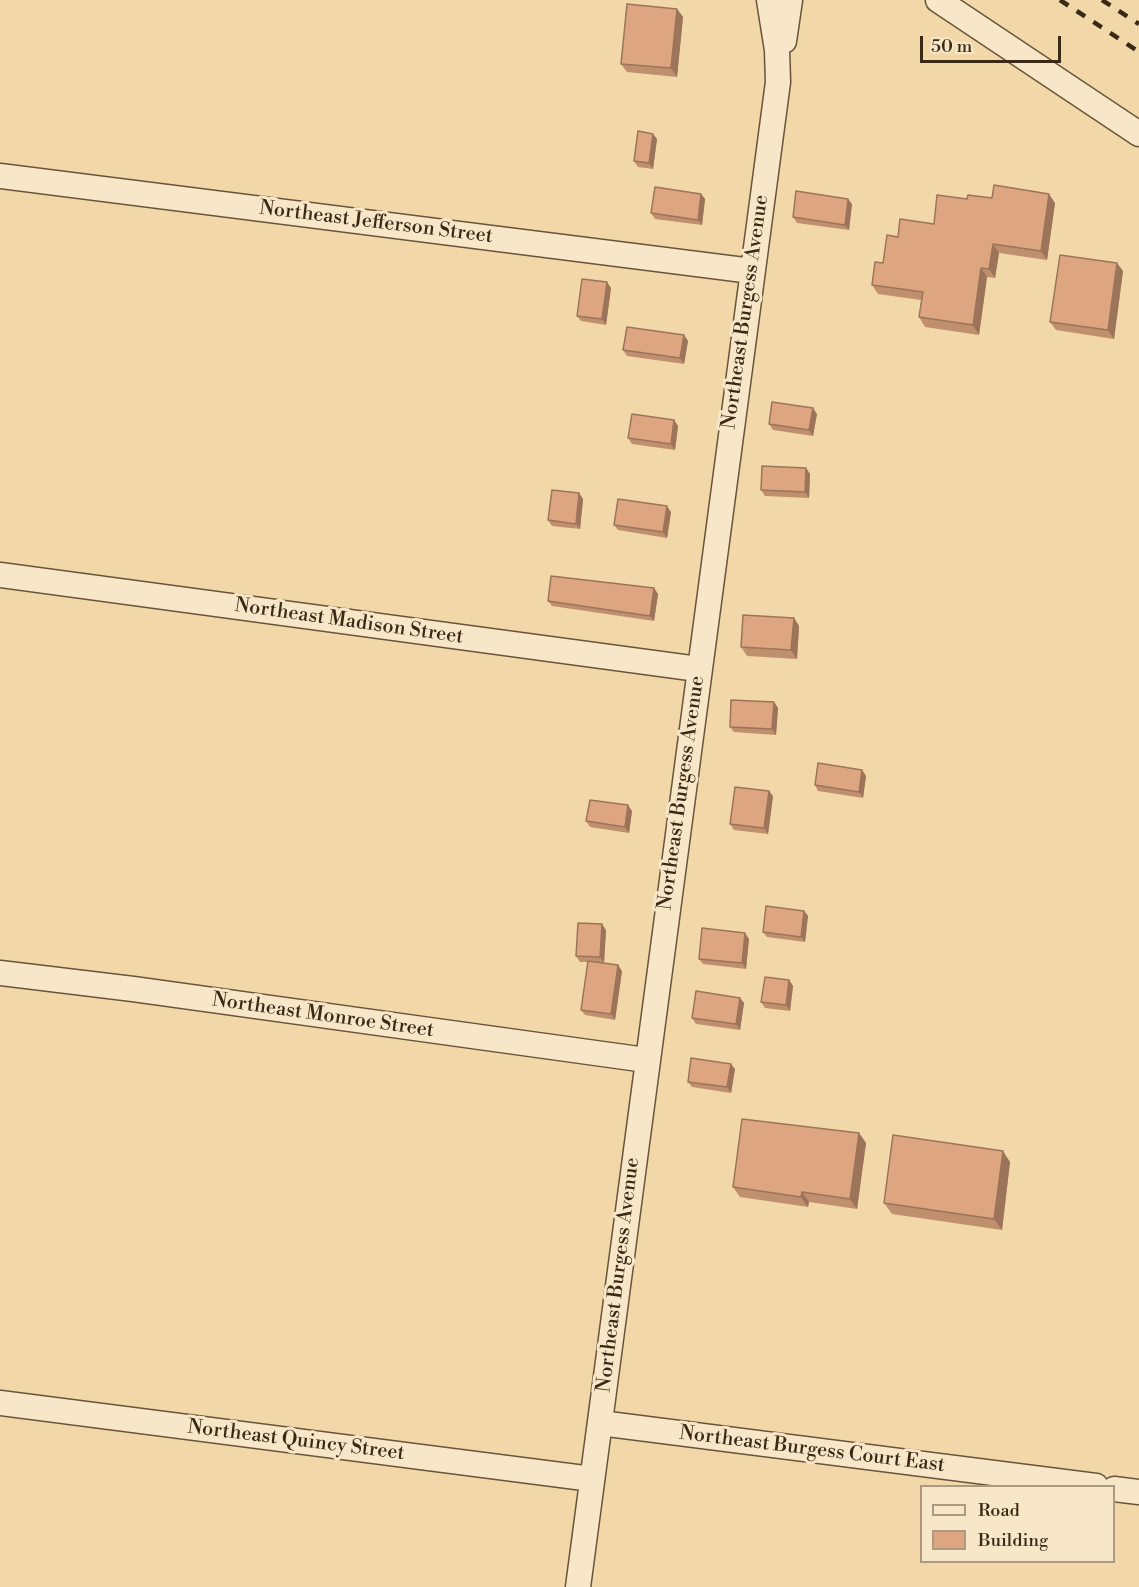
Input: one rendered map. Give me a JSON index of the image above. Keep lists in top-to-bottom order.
{
  "streets": {
    "street": [
      "Northeast Jefferson Street",
      "Northeast Burgess Avenue",
      "Northeast Madison Street",
      "Northeast Monroe Street",
      "Northeast Quincy Street",
      "Northeast Burgess Court East"
    ]
  },
  "crossings": [
    ["Northeast Jefferson Street", "Northeast Burgess Avenue"],
    ["Northeast Burgess Avenue", "Northeast Madison Street"],
    ["Northeast Burgess Avenue", "Northeast Monroe Street"],
    ["Northeast Burgess Avenue", "Northeast Quincy Street"],
    ["Northeast Burgess Avenue", "Northeast Burgess Court East"]
  ],
  "legend": ["Road", "Building"],
  "scale_bar": "50 m"
}
